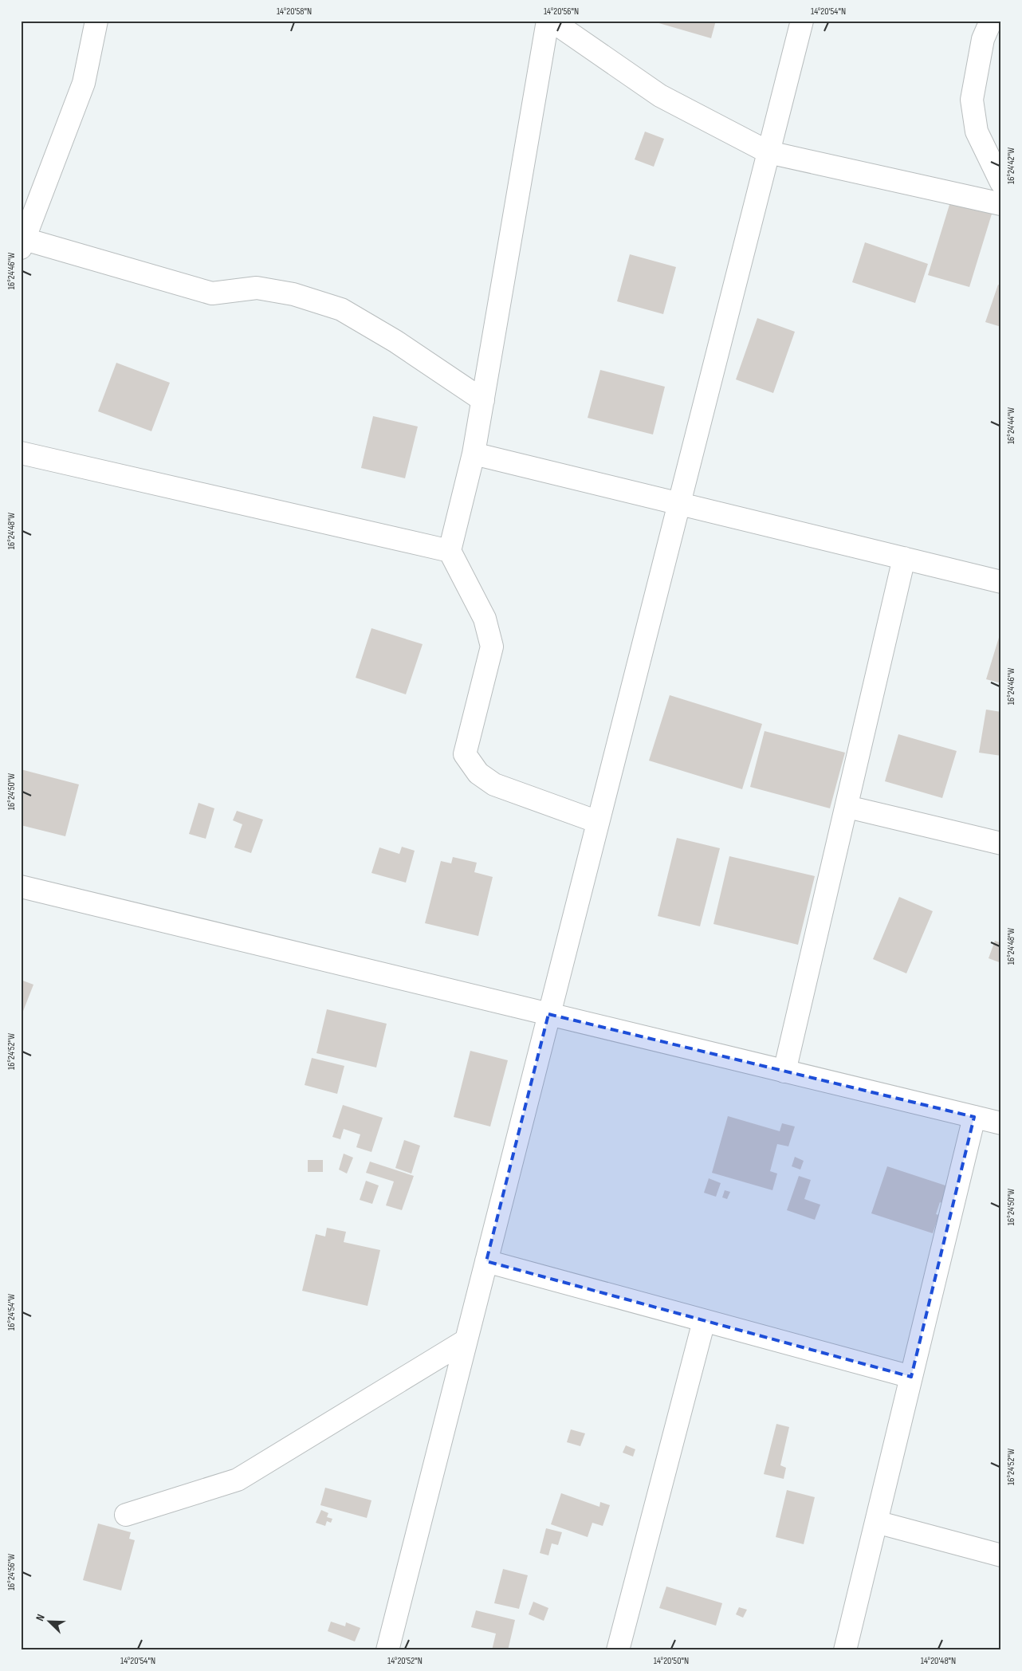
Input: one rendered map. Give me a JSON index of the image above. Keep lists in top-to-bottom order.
{
  "north": "top left",
  "coordinates": [
    "14°20'58\"N",
    "14°20'56\"N",
    "14°20'54\"N",
    "16°24'42\"W",
    "16°24'46\"W",
    "16°24'44\"W",
    "16°24'48\"W",
    "16°24'50\"W",
    "16°24'52\"W",
    "16°24'54\"W",
    "16°24'56\"W",
    "14°20'52\"N",
    "14°20'50\"N",
    "14°20'48\"N"
  ]
}
